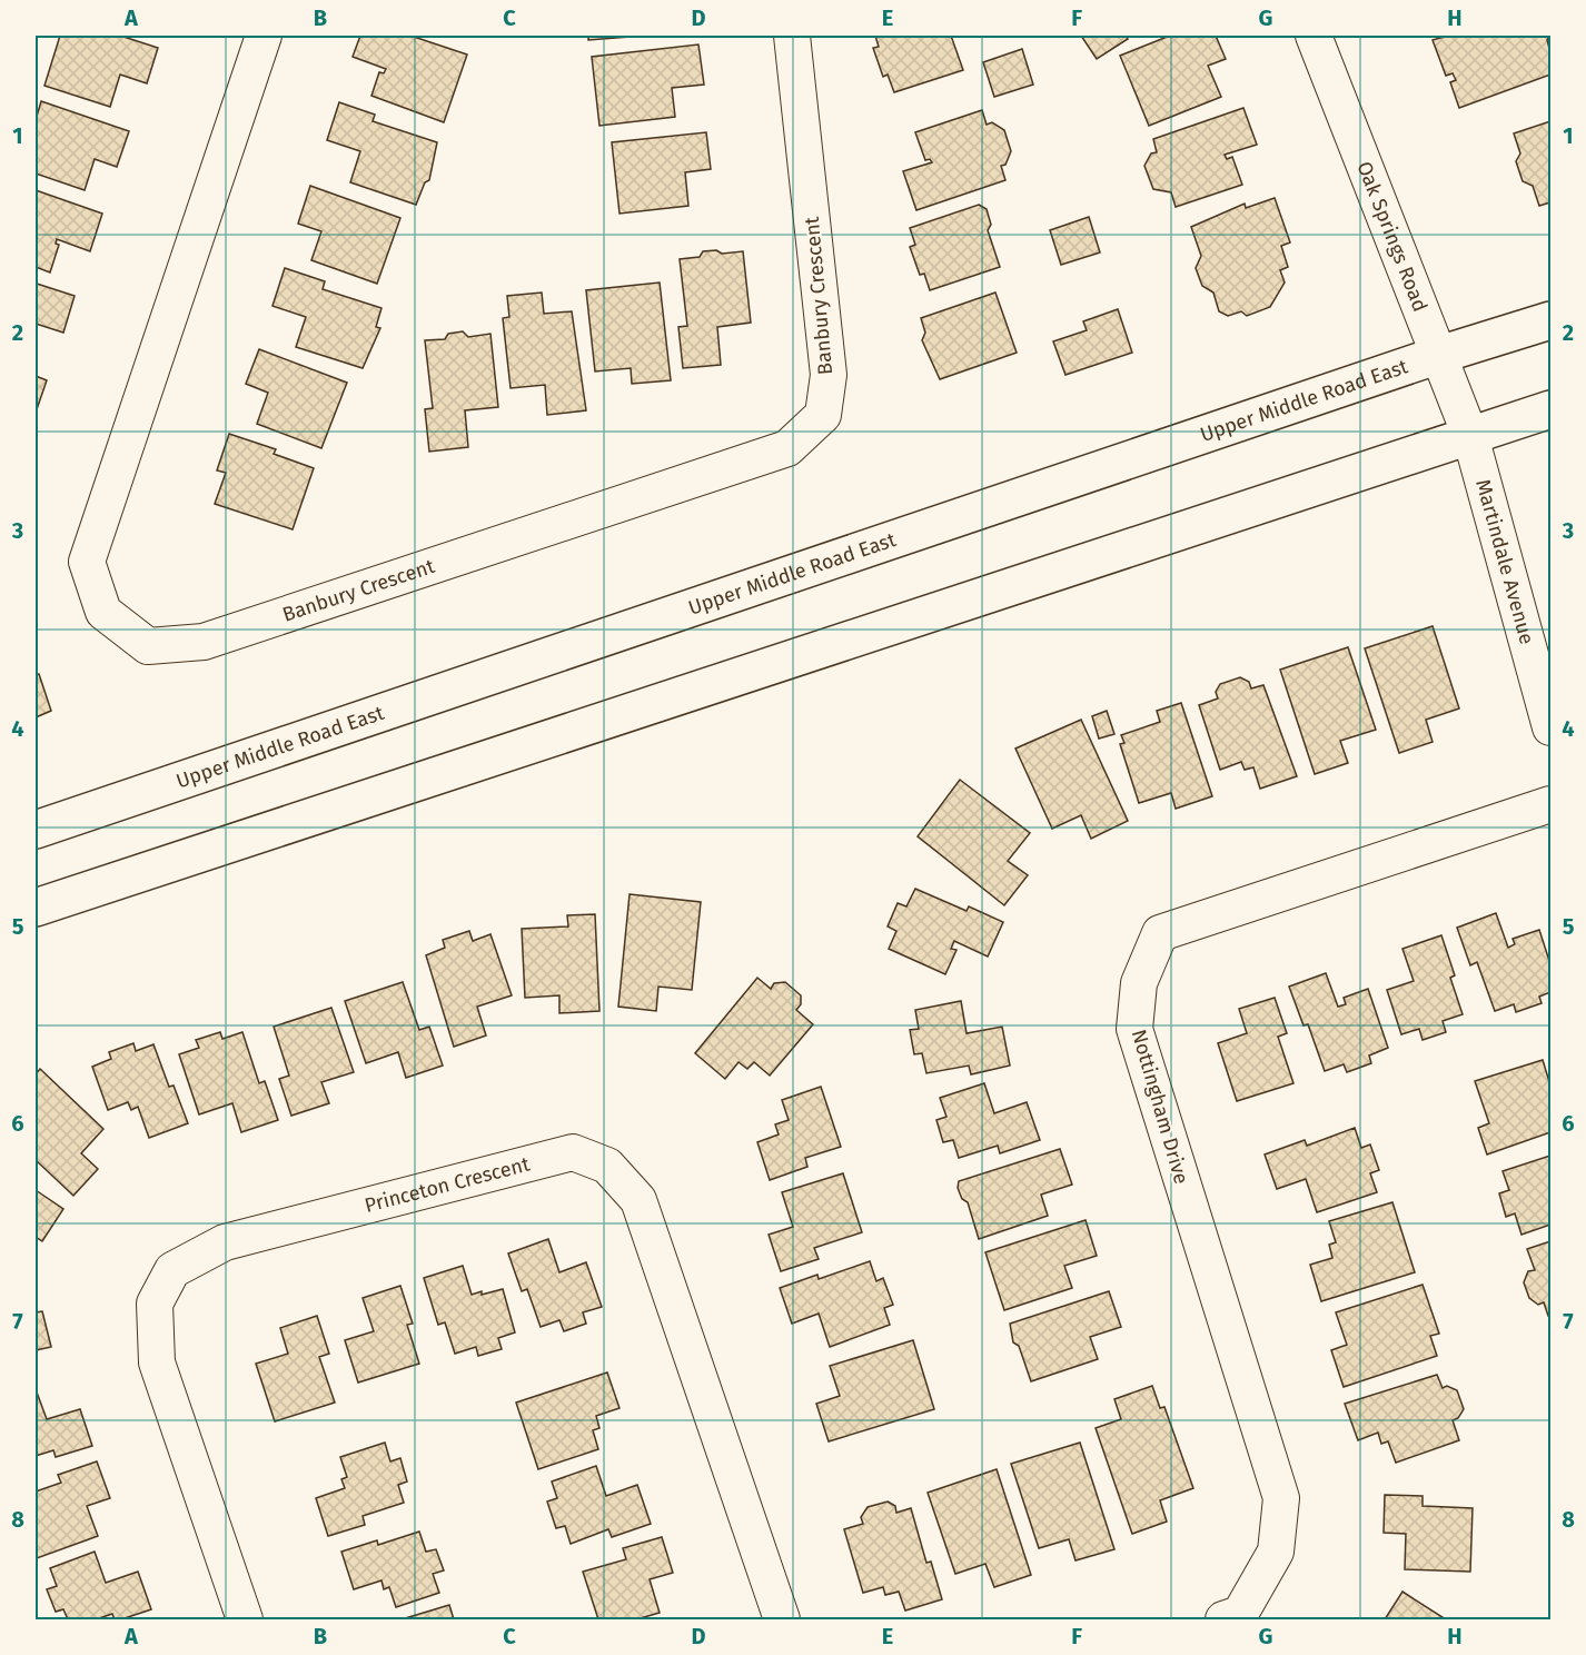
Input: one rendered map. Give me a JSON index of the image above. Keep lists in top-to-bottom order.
{
  "streets": {
    "main road": ["Upper Middle Road East"],
    "street": [
      "Oak Springs Road",
      "Banbury Crescent",
      "Martindale Avenue",
      "Nottingham Drive",
      "Princeton Crescent"
    ]
  },
  "crossings": [
    ["Oak Springs Road", "Upper Middle Road East"],
    ["Oak Springs Road", "Martindale Avenue"]
  ],
  "grid": {
    "columns": [
      "A",
      "B",
      "C",
      "D",
      "E",
      "F",
      "G",
      "H"
    ],
    "rows": [
      "1",
      "2",
      "3",
      "4",
      "5",
      "6",
      "7",
      "8"
    ]
  }
}
